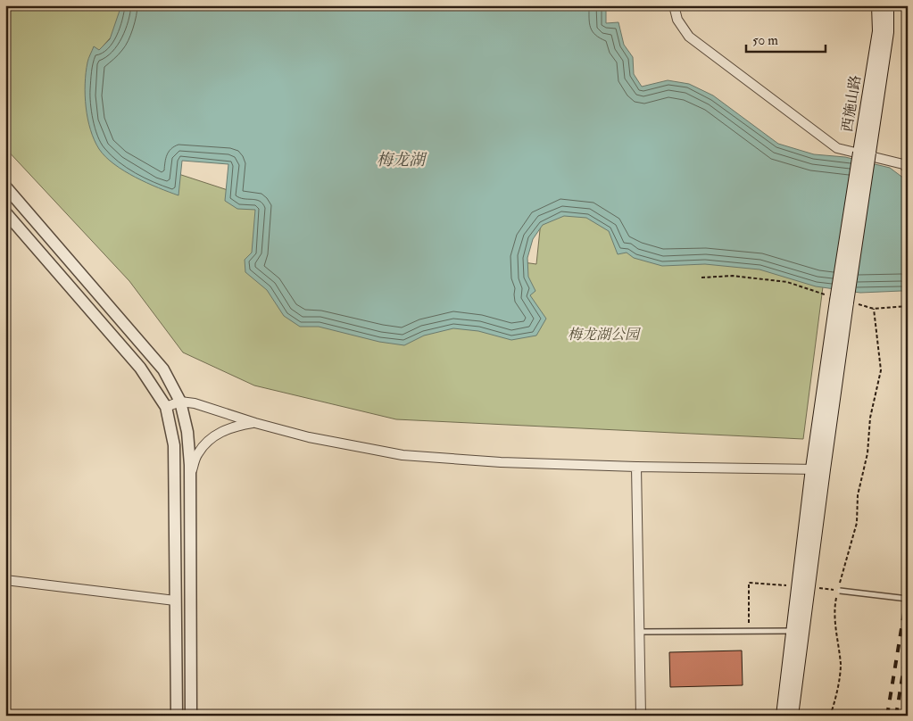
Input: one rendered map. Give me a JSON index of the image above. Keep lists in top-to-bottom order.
{
  "streets": {
    "main road": ["西施山路"]
  },
  "water": ["梅龙湖"],
  "parks": ["梅龙湖公园"],
  "scale_bar": "50 m"
}
